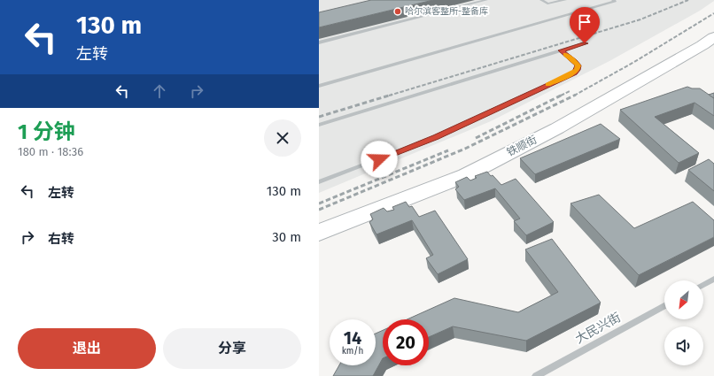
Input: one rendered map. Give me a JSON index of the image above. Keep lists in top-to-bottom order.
{
  "streets": {
    "main road": ["铁顺街"],
    "street": ["大民兴街"]
  },
  "places": ["哈尔滨客整所-整备库"],
  "north": "bottom left",
  "page": {
    "turn": ["130 m", "左转"],
    "heading": ["1 分钟", "180 m · 18:36"],
    "list": [
      {
        "name": "左转",
        "value": "130 m"
      },
      {
        "name": "右转",
        "value": "30 m"
      }
    ],
    "speed": "14 km/h",
    "limit": "20",
    "buttons": ["退出", "分享"]
  }
}
